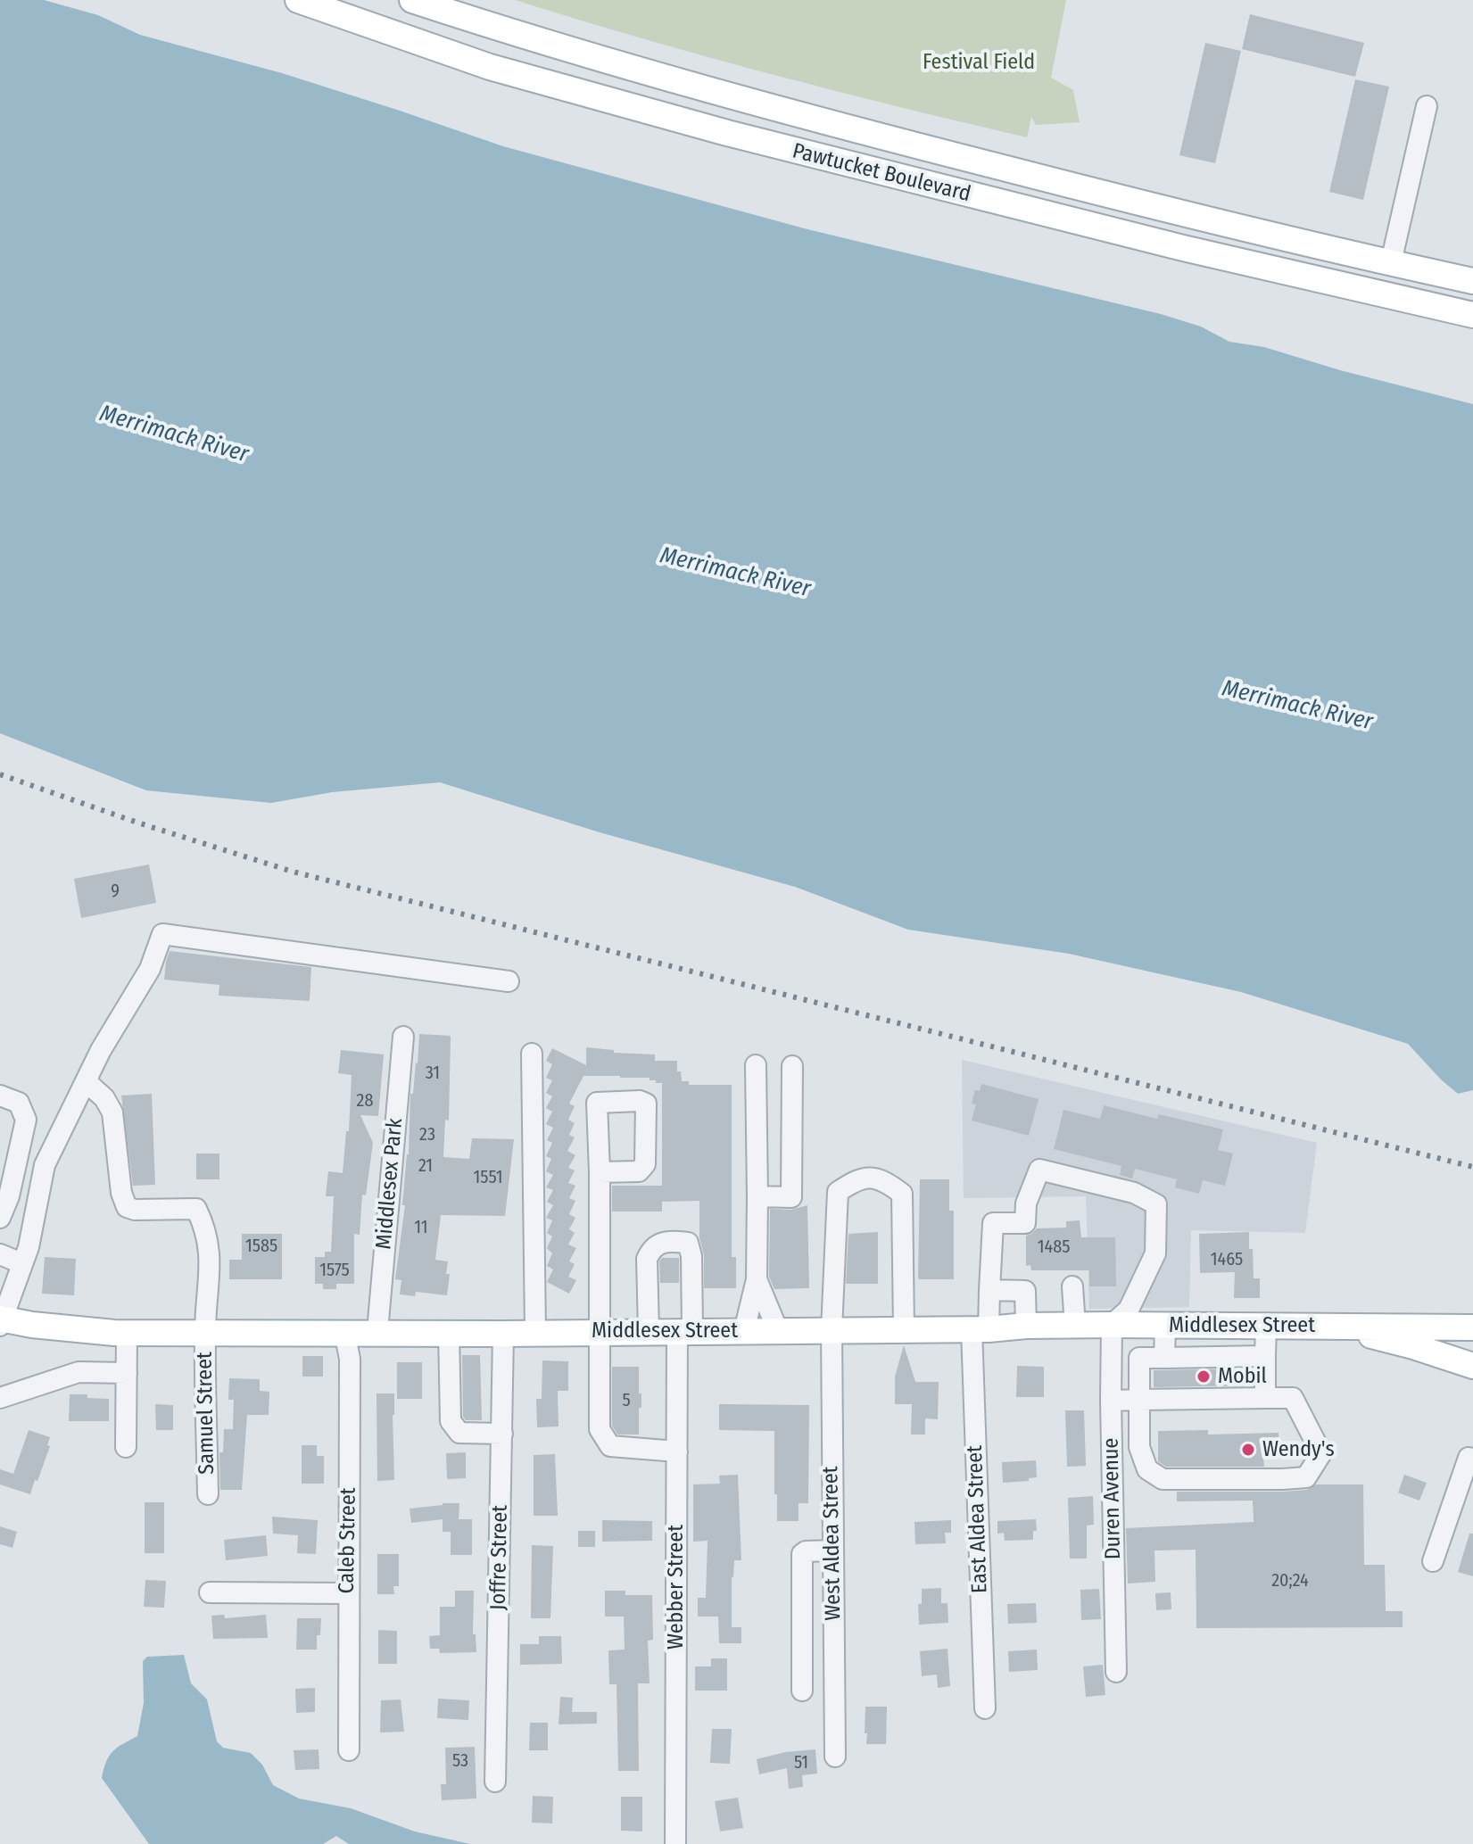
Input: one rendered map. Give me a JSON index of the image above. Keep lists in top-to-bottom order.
{
  "streets": {
    "main road": ["Pawtucket Boulevard", "Middlesex Street"],
    "street": [
      "Middlesex Park",
      "Samuel Street",
      "Duren Avenue",
      "East Aldea Street",
      "Caleb Street",
      "West Aldea Street",
      "Joffre Street",
      "Webber Street"
    ]
  },
  "crossings": [
    ["Middlesex Park", "Middlesex Street"],
    ["Middlesex Street", "Samuel Street"],
    ["Middlesex Street", "Duren Avenue"],
    ["Middlesex Street", "East Aldea Street"],
    ["Middlesex Street", "Caleb Street"],
    ["Middlesex Street", "West Aldea Street"],
    ["Middlesex Street", "Joffre Street"],
    ["Middlesex Street", "Webber Street"],
    ["Duren Avenue", "East Aldea Street"]
  ],
  "water": ["Merrimack River"],
  "parks": ["Festival Field"],
  "places": ["Mobil", "Wendy's"],
  "house_numbers": [
    "9",
    "31",
    "28",
    "23",
    "21",
    "1551",
    "11",
    "1585",
    "1485",
    "1465",
    "1575",
    "5",
    "20;24",
    "53",
    "51"
  ]
}
